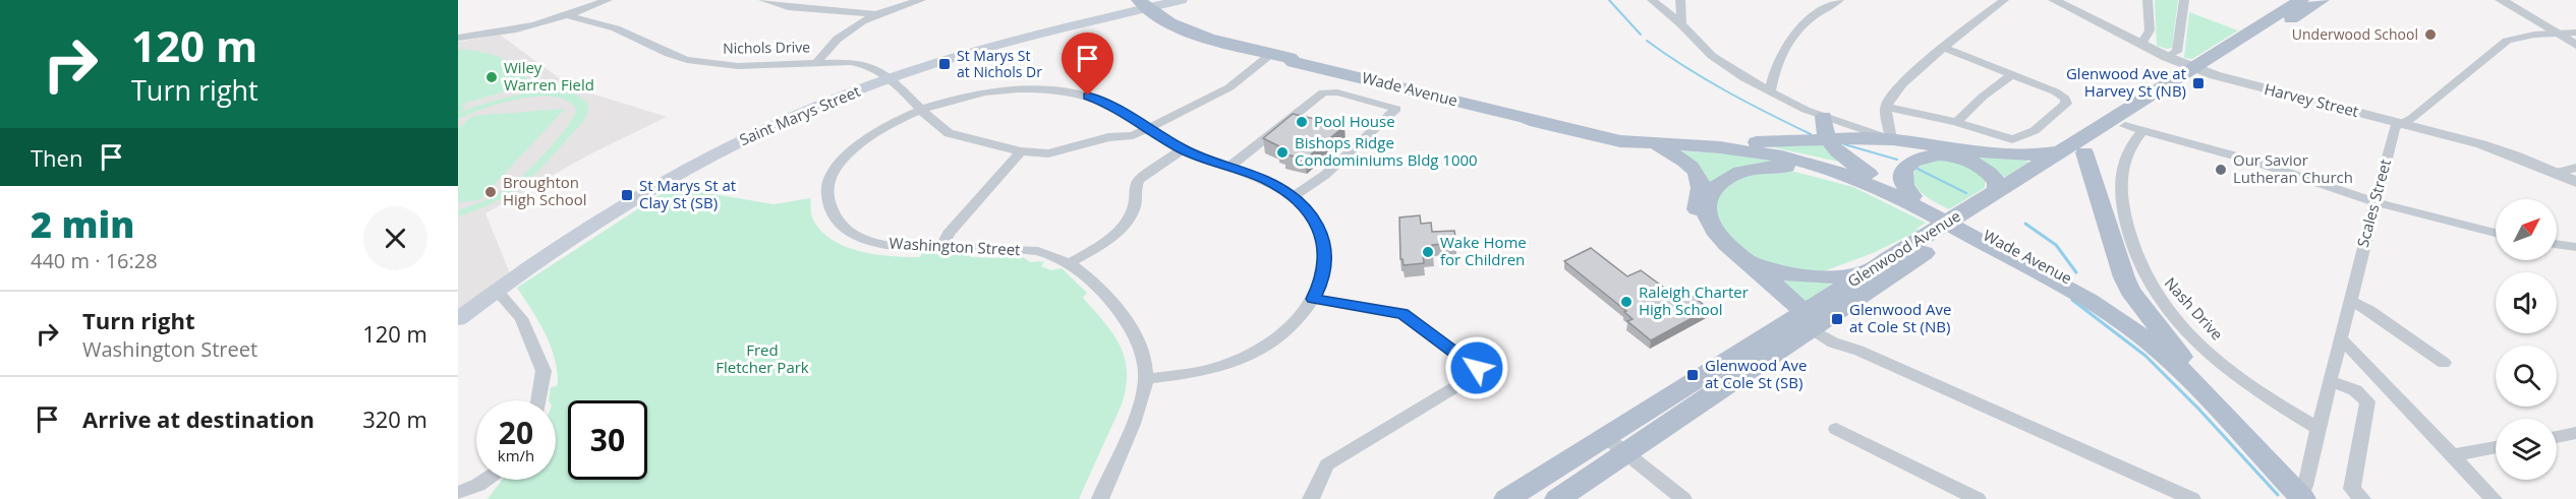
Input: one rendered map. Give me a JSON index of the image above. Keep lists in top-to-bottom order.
{
  "streets": {
    "main road": ["Wade Avenue", "Saint Marys Street", "Glenwood Avenue"],
    "street": [
      "Nichols Drive",
      "Harvey Street",
      "Scales Street",
      "Washington Street",
      "Nash Drive"
    ]
  },
  "crossings": [
    ["Nichols Drive", "Wade Avenue"],
    ["Nichols Drive", "Saint Marys Street"],
    ["Nichols Drive", "Washington Street"],
    ["Wade Avenue", "Saint Marys Street"],
    ["Wade Avenue", "Scales Street"],
    ["Harvey Street", "Scales Street"],
    ["Harvey Street", "Glenwood Avenue"],
    ["Scales Street", "Nash Drive"],
    ["Glenwood Avenue", "Nash Drive"]
  ],
  "parks": ["Fred Fletcher Park"],
  "places": {
    "other": [
      "Underwood School",
      "Wiley Warren Field",
      "Pool House",
      "Bishops Ridge Condominiums Bldg 1000",
      "Our Savior Lutheran Church",
      "Broughton High School",
      "Wake Home for Children",
      "Raleigh Charter High School"
    ],
    "transit": [
      "St Marys St at Nichols Dr",
      "Glenwood Ave at Harvey St (NB)",
      "St Marys St at Clay St (SB)",
      "Glenwood Ave at Cole St (NB)",
      "Glenwood Ave at Cole St (SB)"
    ]
  },
  "north": "top right",
  "page": {
    "turn": ["120 m", "Turn right"],
    "then": "Then",
    "heading": ["2 min", "440 m · 16:28"],
    "list": [
      {
        "name": "Turn right",
        "note": "Washington Street",
        "value": "120 m"
      },
      {
        "name": "Arrive at destination",
        "value": "320 m"
      }
    ],
    "speed": "20 km/h",
    "limit": "30"
  }
}
